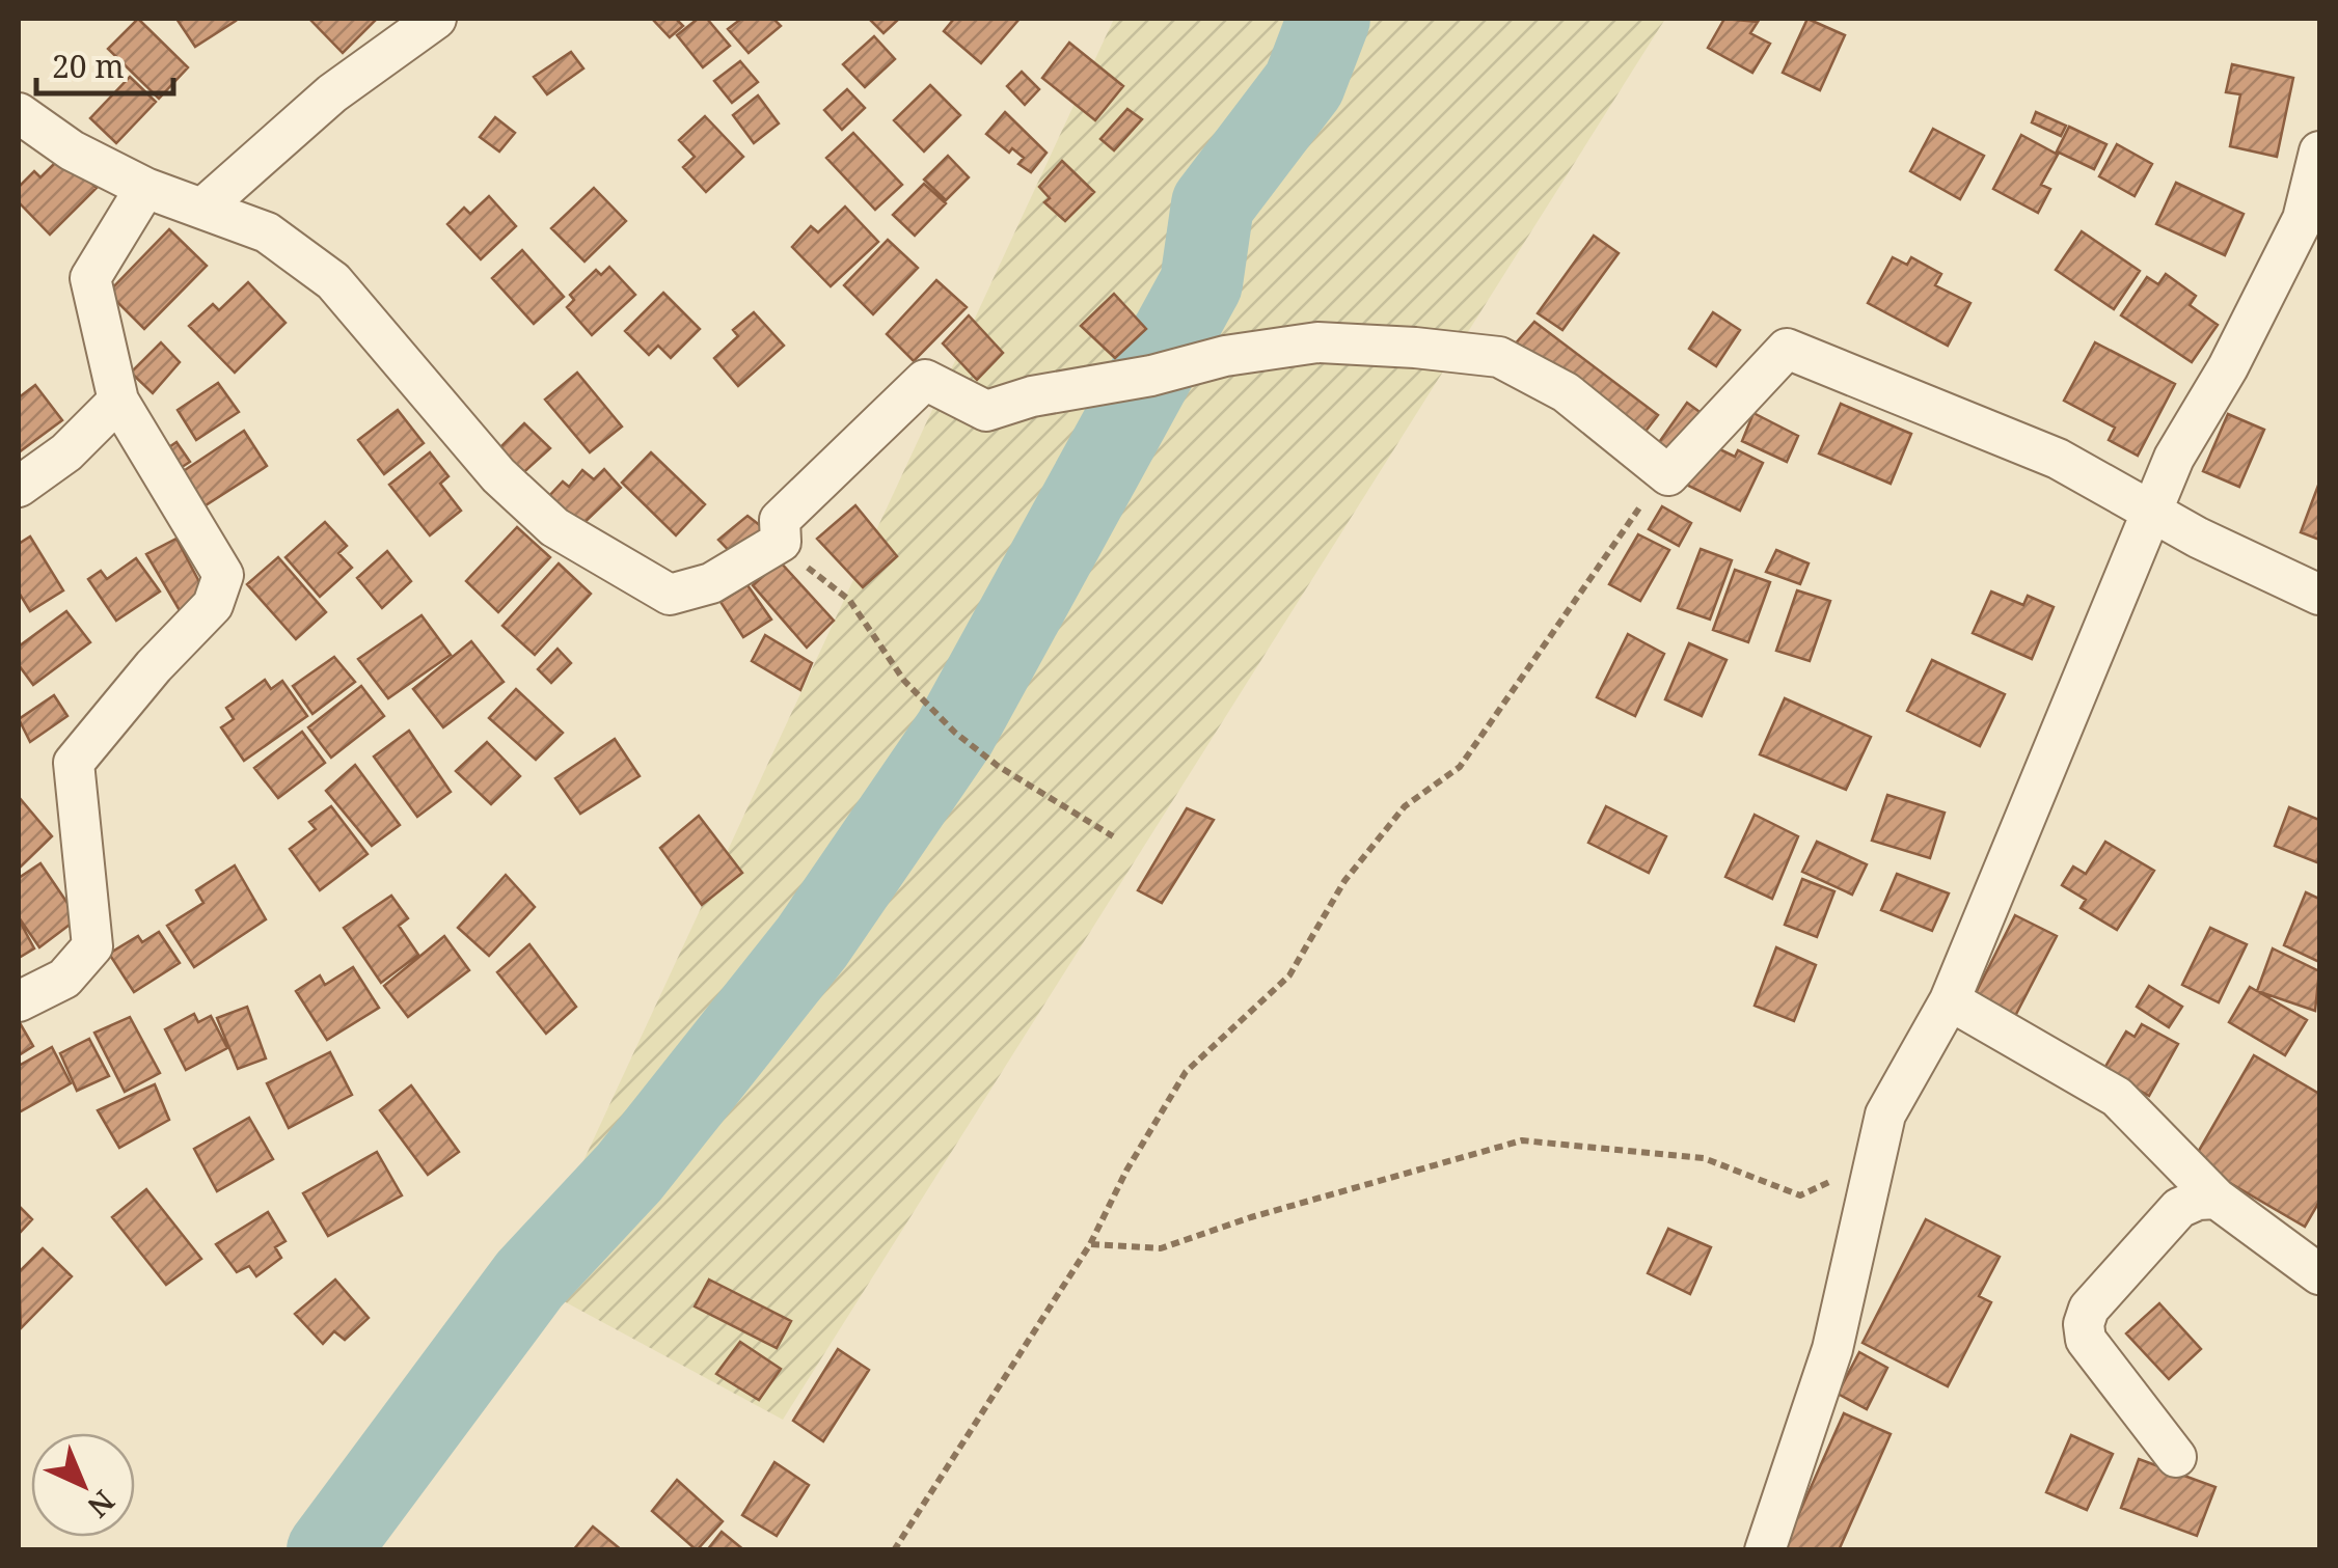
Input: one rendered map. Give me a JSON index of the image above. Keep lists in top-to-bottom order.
{
  "scale_bar": "20 m",
  "north": "bottom right"
}
